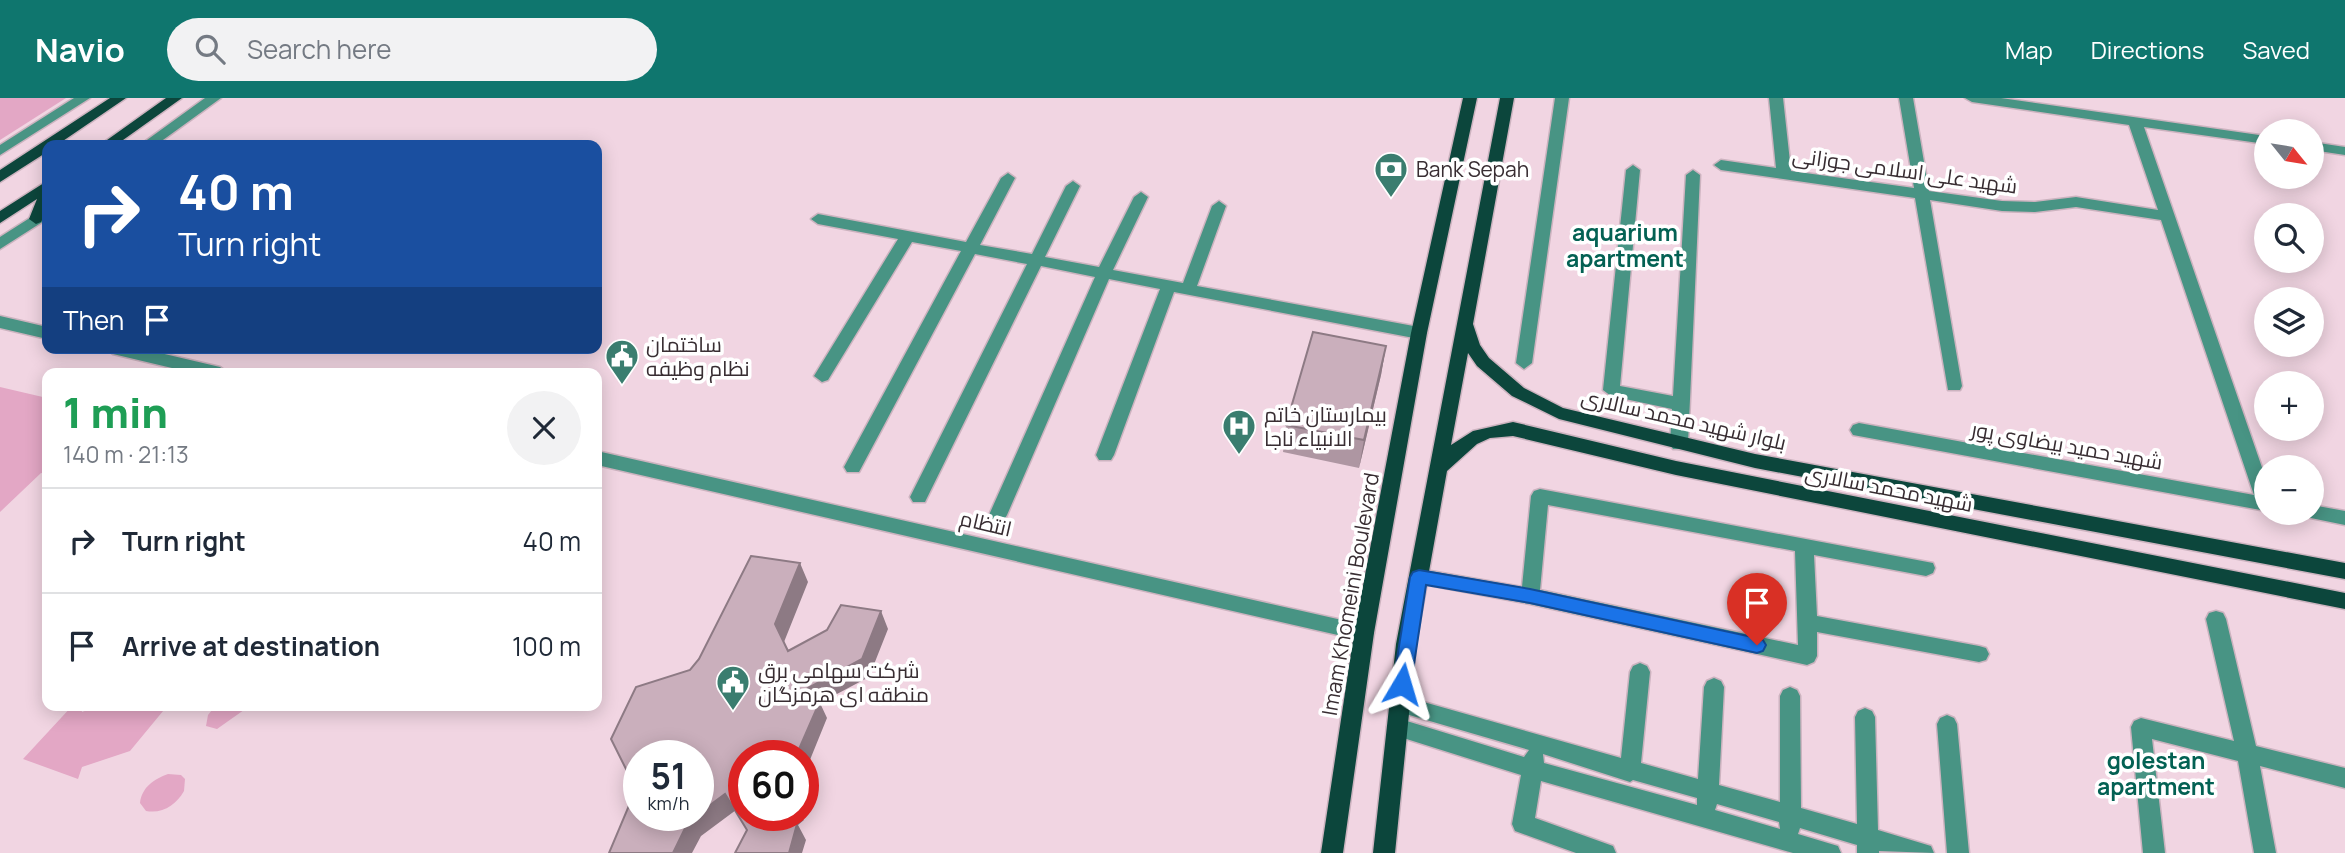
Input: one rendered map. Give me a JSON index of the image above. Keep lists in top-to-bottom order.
{
  "streets": {
    "main road": ["بلوار شهید محمد سالاری", "شهید محمد سالاری", "Imam Khomeini Boulevard"],
    "street": ["شهید علی اسلامی جوزانی", "شهید حمید بیضاوی پور", "انتظام"]
  },
  "crossings": [
    ["انتظام", "Imam Khomeini Boulevard"]
  ],
  "districts": ["aquarium apartment", "golestan apartment"],
  "places": {
    "bank": ["Bank Sepah"],
    "public building": ["ساختمان نظام وظیفه", "شرکت سهامی برق منطقه ای هرمزگان"],
    "hospital": ["بیمارستان خاتم الانبیاء ناجا"]
  },
  "north": "bottom right",
  "page": {
    "header": "Navio",
    "search": "Search here",
    "nav": ["Map", "Directions", "Saved"],
    "map_buttons": ["+", "−"],
    "turn": ["40 m", "Turn right"],
    "then": "Then",
    "heading": ["1 min", "140 m · 21:13"],
    "list": [
      {
        "name": "Turn right",
        "value": "40 m"
      },
      {
        "name": "Arrive at destination",
        "value": "100 m"
      }
    ],
    "speed": "51 km/h",
    "limit": "60"
  }
}
